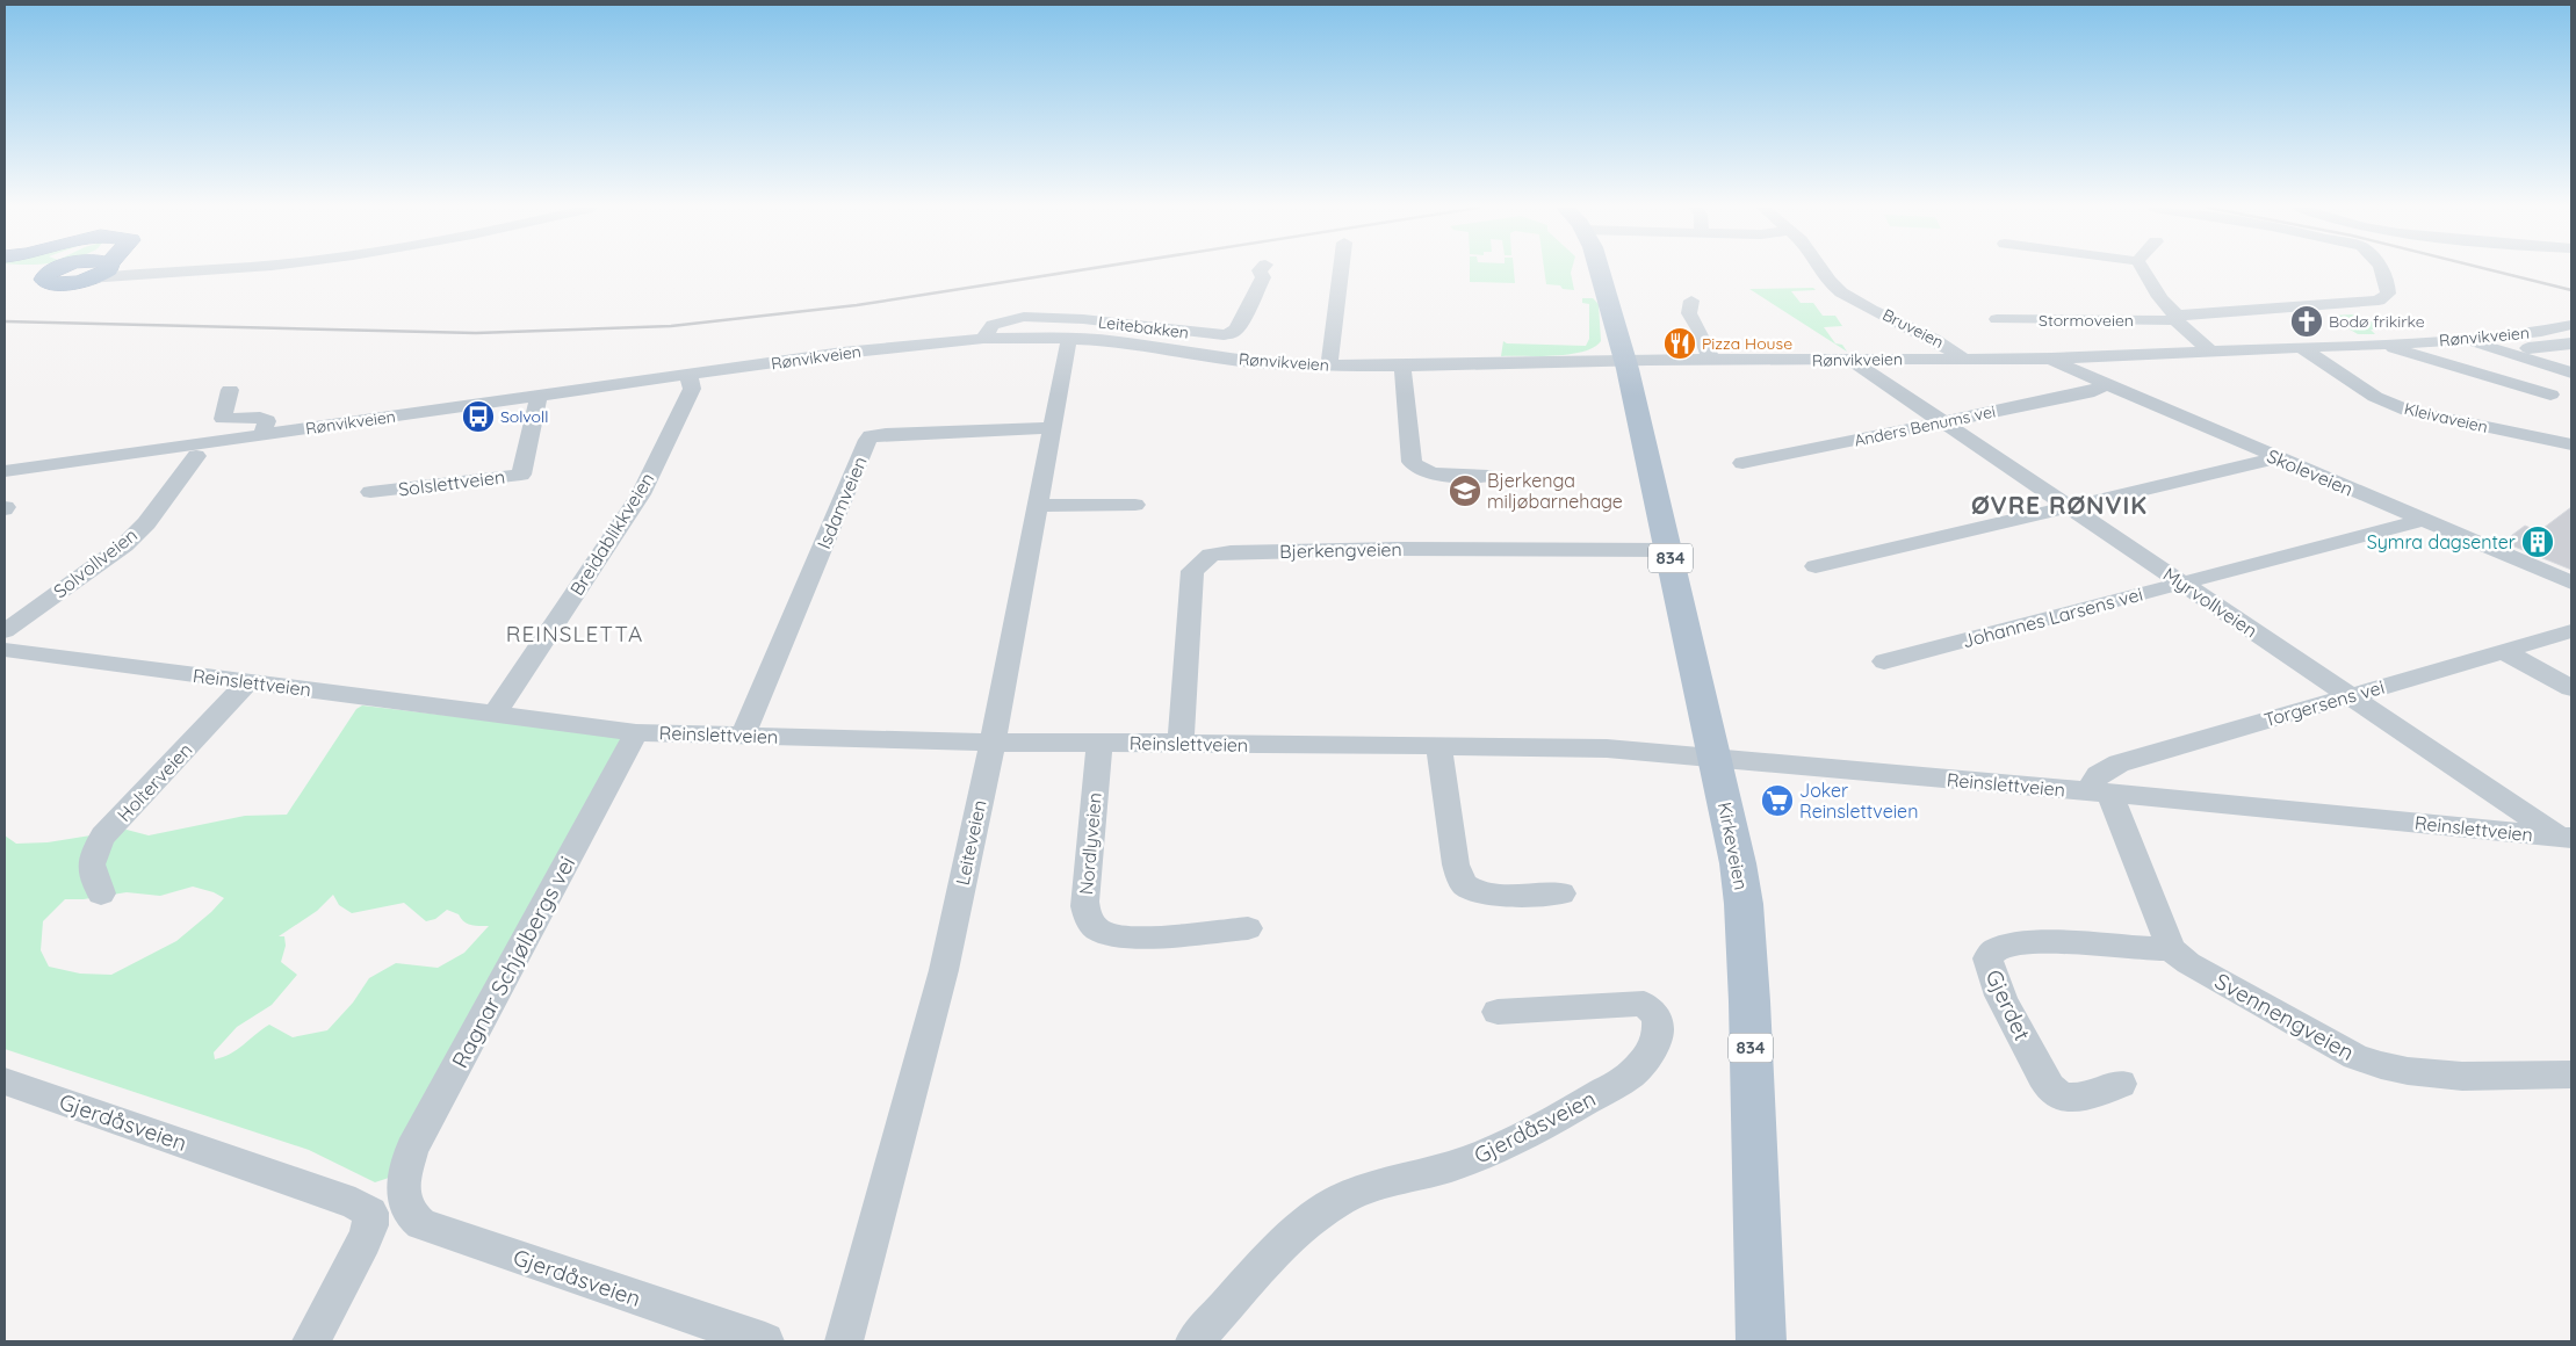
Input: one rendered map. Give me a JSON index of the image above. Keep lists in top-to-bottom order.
{
  "streets": {
    "main road": ["834", "Kirkeveien"],
    "street": [
      "Stormoveien",
      "Leitebakken",
      "Bruveien",
      "Rønvikveien",
      "Kleivaveien",
      "Anders Benums vei",
      "Skoleveien",
      "Solslettveien",
      "Isdamveien",
      "Breidablikkveien",
      "Bjerkengveien",
      "Solvollveien",
      "Myrvollveien",
      "Johannes Larsens vei",
      "Reinslettveien",
      "Torgersens vei",
      "Holterveien",
      "Leiteveien",
      "Nordlyveien",
      "Ragnar Schjølbergs vei",
      "Gjerdet",
      "Svennengveien",
      "Gjerdåsveien"
    ]
  },
  "crossings": [
    ["Leitebakken", "Rønvikveien"],
    ["Bruveien", "Rønvikveien"],
    ["Rønvikveien", "Kleivaveien"],
    ["Rønvikveien", "Skoleveien"],
    ["Rønvikveien", "Solslettveien"],
    ["Rønvikveien", "Breidablikkveien"],
    ["Rønvikveien", "834"],
    ["Rønvikveien", "Myrvollveien"],
    ["Rønvikveien", "Leiteveien"],
    ["Rønvikveien", "Kirkeveien"],
    ["Anders Benums vei", "Skoleveien"],
    ["Anders Benums vei", "Myrvollveien"],
    ["Skoleveien", "Johannes Larsens vei"],
    ["Isdamveien", "Reinslettveien"],
    ["Isdamveien", "Leiteveien"],
    ["Breidablikkveien", "Reinslettveien"],
    ["Bjerkengveien", "Reinslettveien"],
    ["Bjerkengveien", "Kirkeveien"],
    ["834", "Kirkeveien"],
    ["Myrvollveien", "Johannes Larsens vei"],
    ["Myrvollveien", "Reinslettveien"],
    ["Myrvollveien", "Torgersens vei"],
    ["Reinslettveien", "Torgersens vei"],
    ["Reinslettveien", "Holterveien"],
    ["Reinslettveien", "Leiteveien"],
    ["Reinslettveien", "Nordlyveien"],
    ["Reinslettveien", "Kirkeveien"],
    ["Reinslettveien", "Ragnar Schjølbergs vei"],
    ["Ragnar Schjølbergs vei", "Gjerdåsveien"],
    ["Gjerdet", "Svennengveien"]
  ],
  "districts": ["ØVRE RØNVIK", "REINSLETTA"],
  "places": {
    "church": ["Bodø frikirke"],
    "restaurant": ["Pizza House"],
    "bus stop": ["Solvoll"],
    "school or university": ["Bjerkenga miljøbarnehage"],
    "building": ["Symra dagsenter"],
    "supermarket": ["Joker Reinslettveien"]
  }
}
